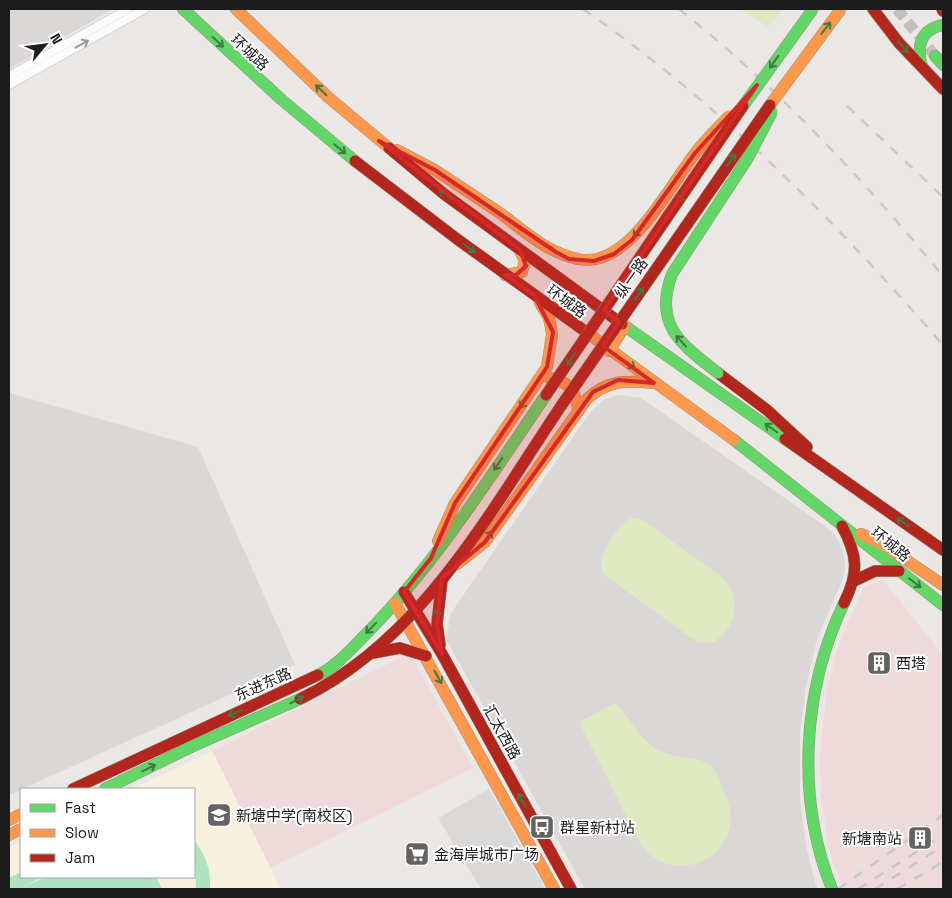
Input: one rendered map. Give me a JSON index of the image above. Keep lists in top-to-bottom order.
{
  "streets": {
    "main road": [
      "环城路",
      "纵一路",
      "东进东路",
      "汇太西路"
    ]
  },
  "crossings": [
    ["纵一路", "东进东路"],
    ["东进东路", "汇太西路"]
  ],
  "places": {
    "building": ["西塔", "新塘南站"],
    "school or university": ["新塘中学(南校区)"],
    "bus stop": ["群星新村站"],
    "supermarket": ["金海岸城市广场"]
  },
  "legend": ["Fast", "Slow", "Jam"],
  "north": "top right"
}
